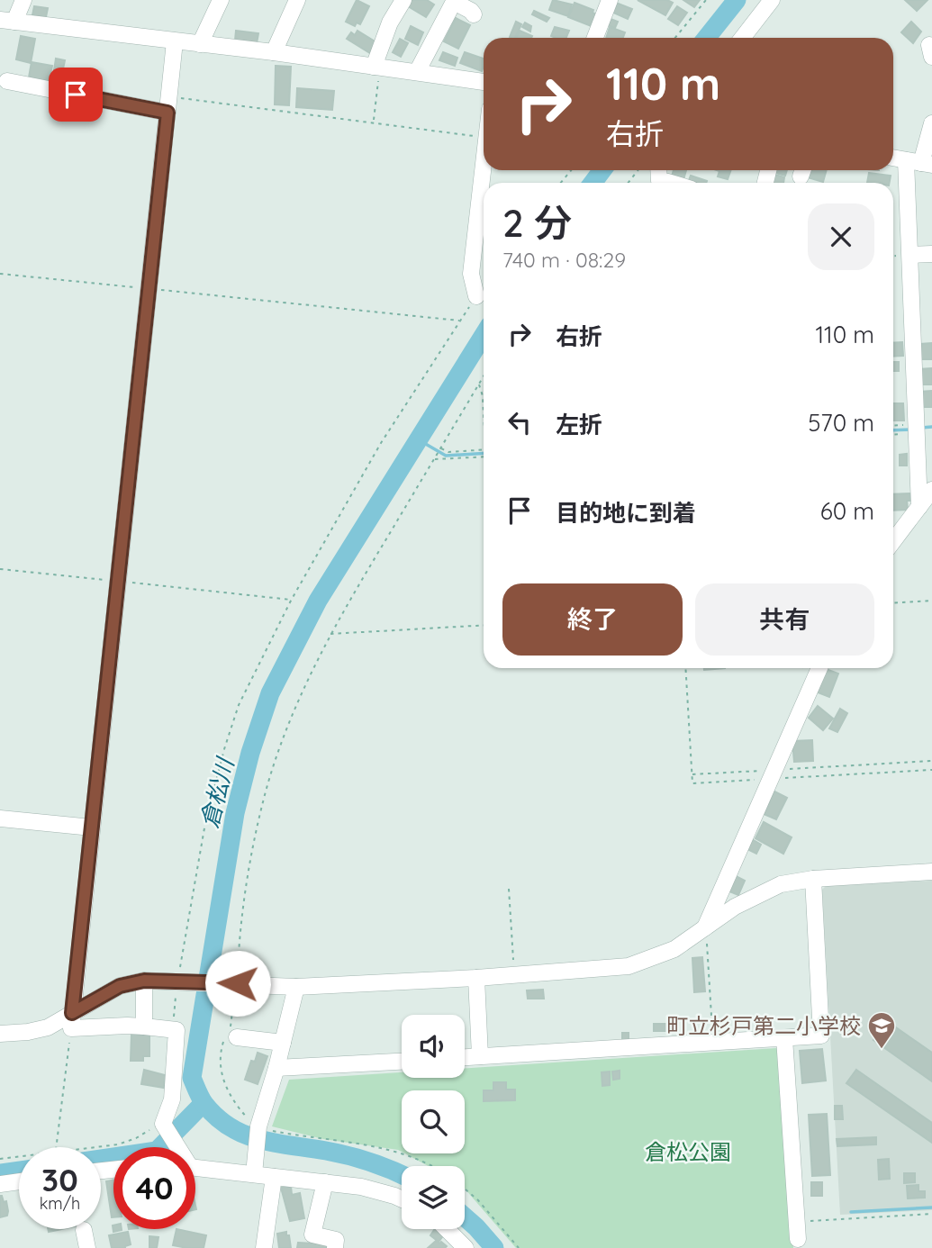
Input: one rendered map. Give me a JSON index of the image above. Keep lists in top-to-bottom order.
{
  "water": ["倉松川"],
  "parks": ["倉松公園"],
  "places": {
    "school or university": ["町立杉戸第二小学校"]
  },
  "page": {
    "turn": ["110 m", "右折"],
    "heading": ["2 分", "740 m · 08:29"],
    "list": [
      {
        "name": "右折",
        "value": "110 m"
      },
      {
        "name": "左折",
        "value": "570 m"
      },
      {
        "name": "目的地に到着",
        "value": "60 m"
      }
    ],
    "buttons": ["終了", "共有"],
    "speed": "30 km/h",
    "limit": "40"
  }
}
